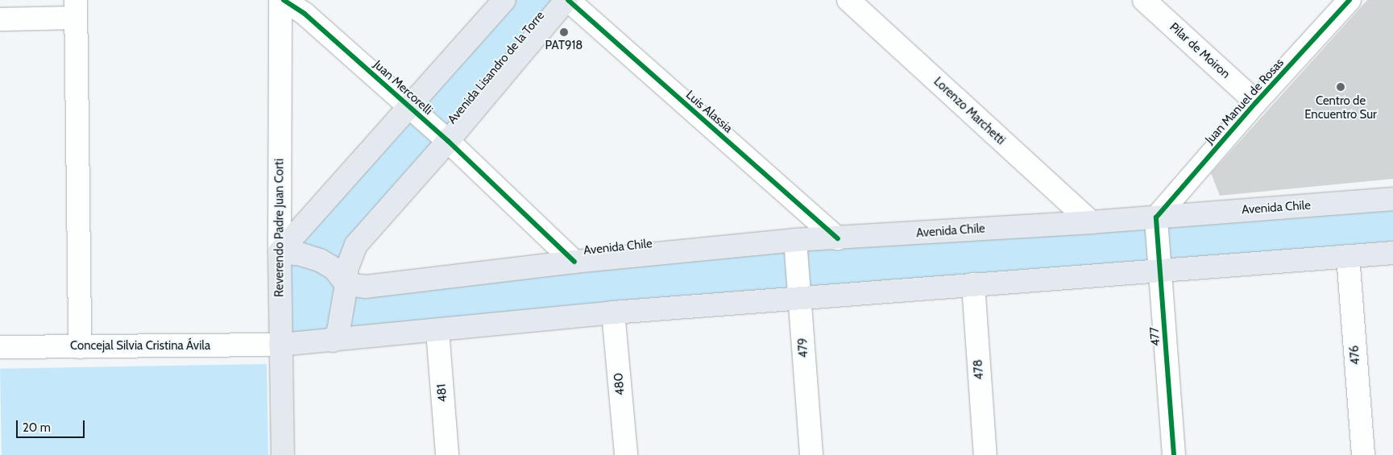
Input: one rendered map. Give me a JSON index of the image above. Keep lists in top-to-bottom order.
{
  "streets": {
    "main road": ["Avenida Lisandro de la Torre", "Avenida Chile", "Reverendo Padre Juan Corti"],
    "street": [
      "Pilar de Moiron",
      "Juan Mercorelli",
      "Juan Manuel de Rosas",
      "Lorenzo Marchetti",
      "Luis Alassia",
      "477",
      "Concejal Silvia Cristina Ávila",
      "479",
      "476",
      "478",
      "480",
      "481"
    ]
  },
  "crossings": [
    ["Pilar de Moiron", "Juan Manuel de Rosas"],
    ["Avenida Lisandro de la Torre", "Juan Mercorelli"],
    ["Avenida Lisandro de la Torre", "Luis Alassia"],
    ["Avenida Lisandro de la Torre", "Avenida Chile"],
    ["Juan Mercorelli", "Avenida Chile"],
    ["Juan Manuel de Rosas", "Avenida Chile"],
    ["Juan Manuel de Rosas", "477"],
    ["Lorenzo Marchetti", "Avenida Chile"],
    ["Luis Alassia", "Avenida Chile"],
    ["Avenida Chile", "477"],
    ["Avenida Chile", "479"],
    ["Reverendo Padre Juan Corti", "Concejal Silvia Cristina Ávila"]
  ],
  "places": ["PAT918", "Centro de Encuentro Sur"],
  "scale_bar": "20 m"
}
